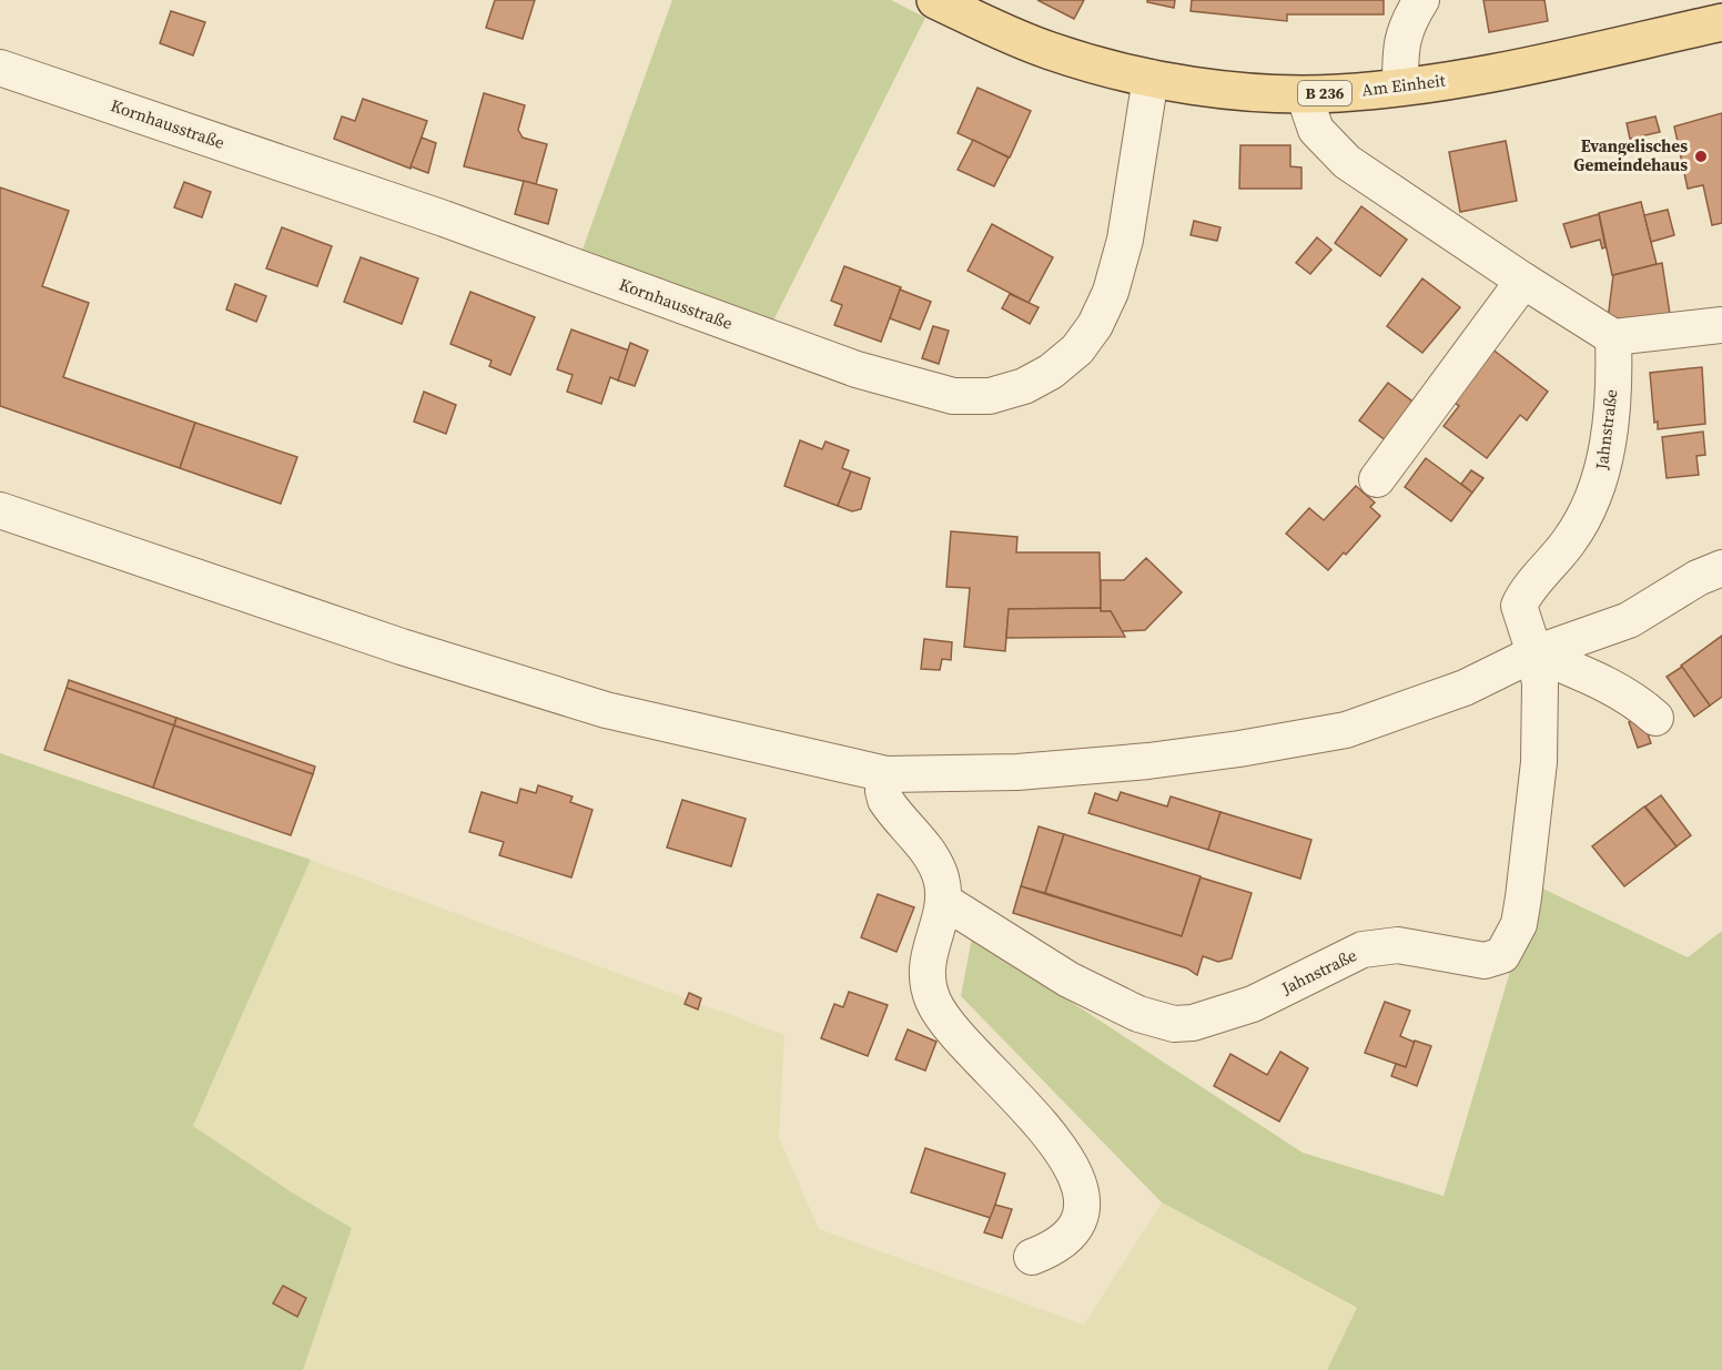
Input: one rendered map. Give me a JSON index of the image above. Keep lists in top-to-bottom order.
{
  "streets": {
    "main road": ["Am Einheit", "B 236"],
    "street": ["Kornhausstraße", "Jahnstraße"]
  },
  "crossings": [
    ["Am Einheit", "Kornhausstraße"]
  ],
  "places": ["Evangelisches Gemeindehaus"]
}
